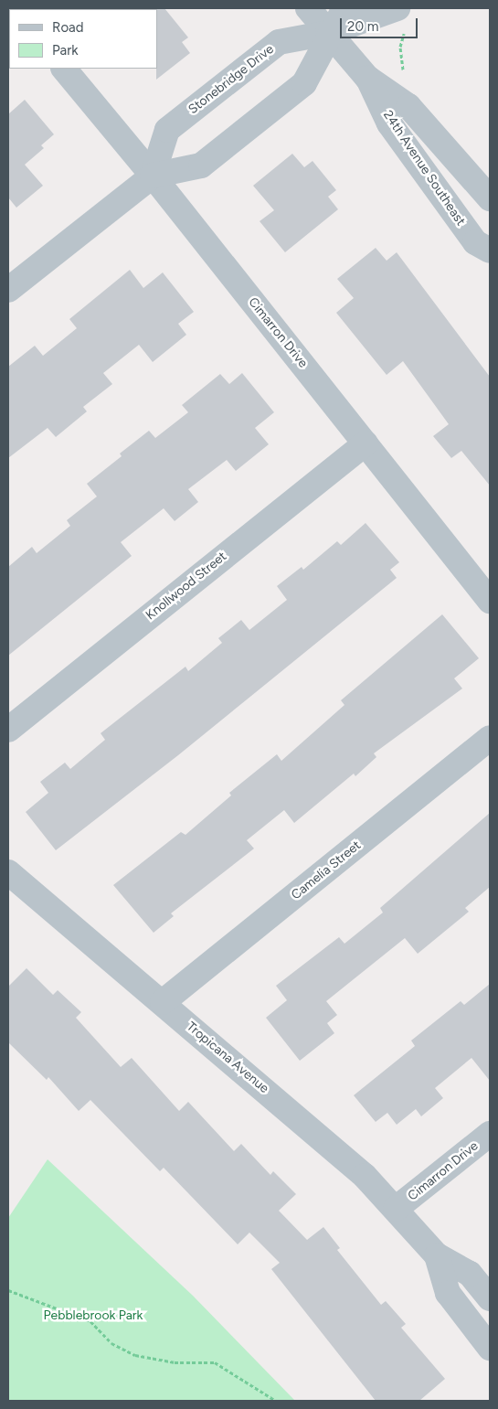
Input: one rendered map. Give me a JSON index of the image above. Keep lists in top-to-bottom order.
{
  "streets": {
    "street": [
      "Stonebridge Drive",
      "24th Avenue Southeast",
      "Cimarron Drive",
      "Knollwood Street",
      "Camelia Street",
      "Tropicana Avenue"
    ]
  },
  "crossings": [
    ["Stonebridge Drive", "24th Avenue Southeast"],
    ["Stonebridge Drive", "Cimarron Drive"],
    ["Cimarron Drive", "Knollwood Street"],
    ["Cimarron Drive", "Tropicana Avenue"],
    ["Camelia Street", "Tropicana Avenue"]
  ],
  "parks": ["Pebblebrook Park"],
  "legend": ["Road", "Park"],
  "scale_bar": "20 m"
}
